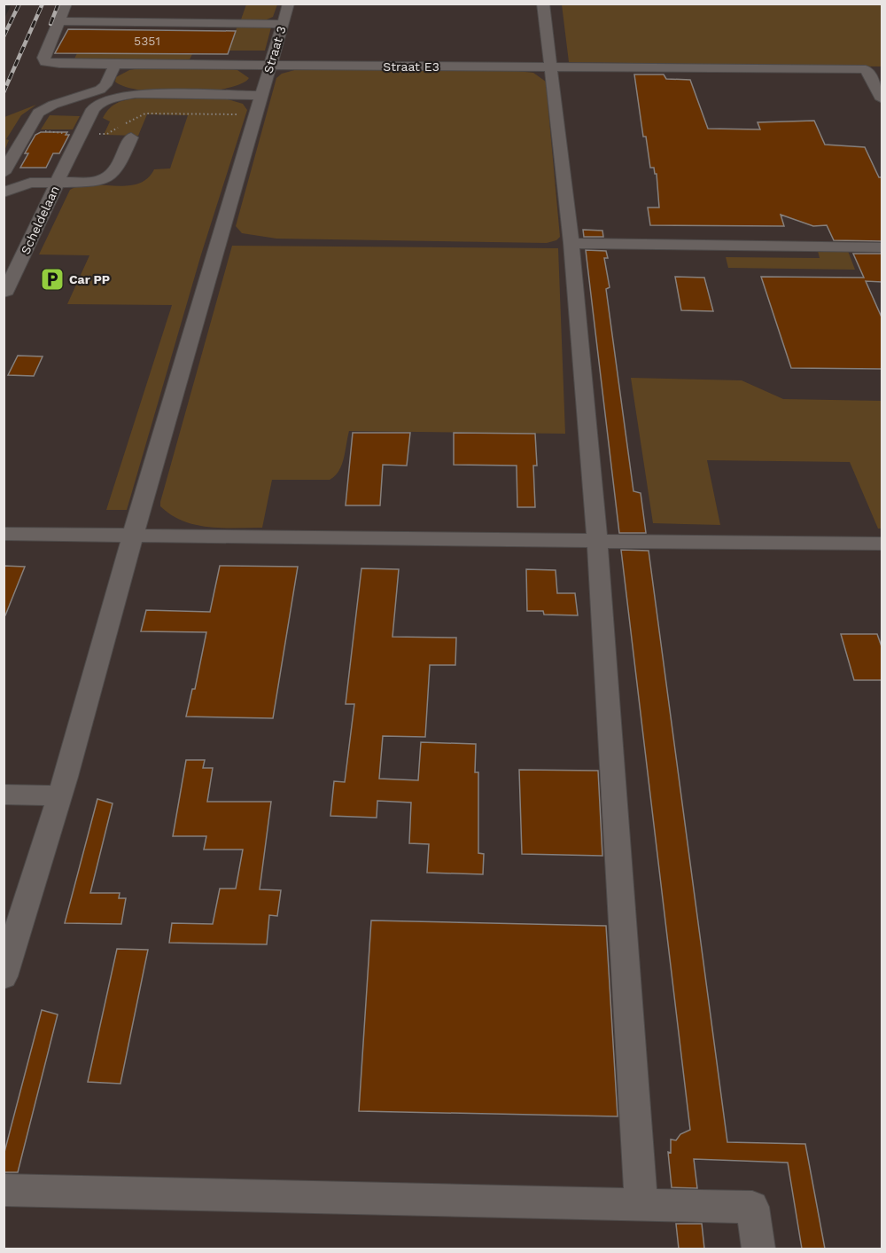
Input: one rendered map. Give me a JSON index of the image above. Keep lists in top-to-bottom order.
{
  "streets": {
    "lane": ["Straat 3", "Straat E3", "Scheldelaan"]
  },
  "crossings": [
    ["Straat 3", "Straat E3"]
  ],
  "places": {
    "parking": ["Car PP"]
  },
  "house_numbers": ["5351"]
}
